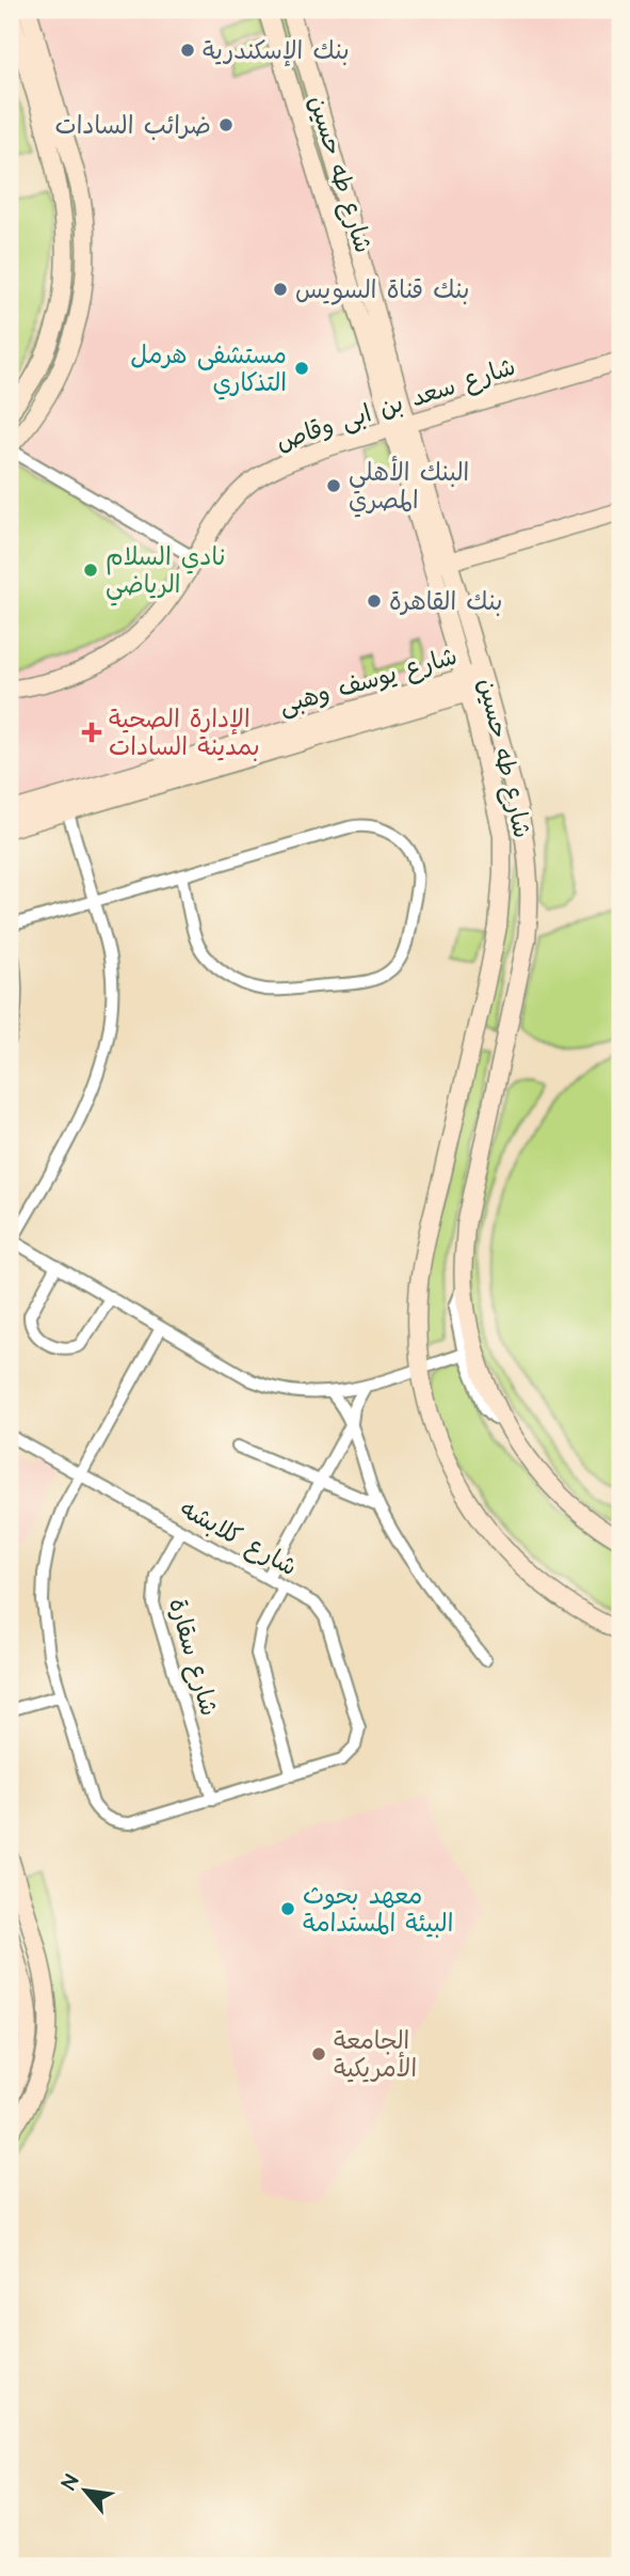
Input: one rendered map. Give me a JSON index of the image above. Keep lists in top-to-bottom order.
{
  "streets": {
    "main road": ["شارع طه حسين", "شارع سعد بن ابى وقاص", "شارع يوسف وهبى"],
    "street": ["شارع كلابشه", "شارع سقارة"]
  },
  "crossings": [
    ["شارع طه حسين", "شارع سعد بن ابى وقاص"],
    ["شارع طه حسين", "شارع يوسف وهبى"],
    ["شارع كلابشه", "شارع سقارة"]
  ],
  "places": {
    "other": [
      "بنك الإسكندرية",
      "ضرائب السادات",
      "بنك قناة السويس",
      "مستشفى هرمل التذكاري",
      "البنك الأهلي المصري",
      "نادي السلام الرياضي",
      "بنك القاهرة",
      "معهد بحوث البيئة المستدامة",
      "الجامعة الأمريكية"
    ],
    "health": ["الإدارة الصحية بمدينة السادات"]
  },
  "north": "top left"
}
